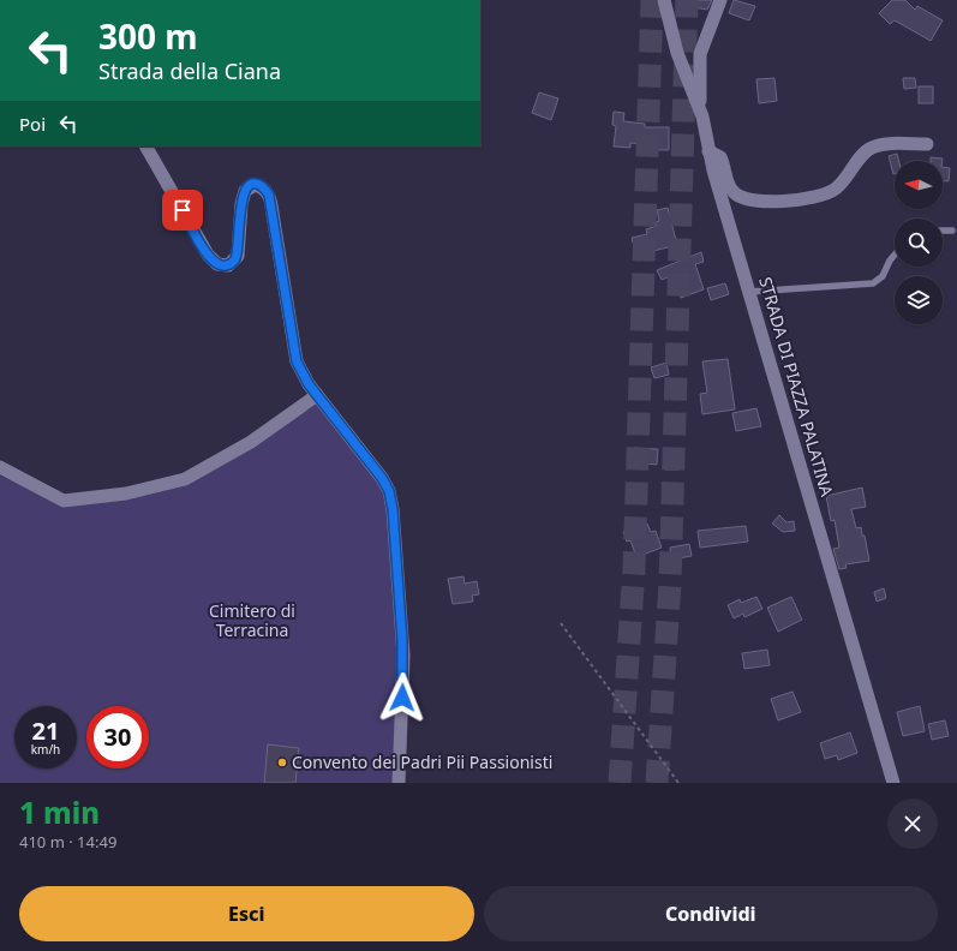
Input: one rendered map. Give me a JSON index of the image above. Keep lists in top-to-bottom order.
{
  "streets": {
    "street": ["STRADA DI PIAZZA PALATINA"]
  },
  "parks": ["Cimitero di Terracina"],
  "places": ["Convento dei Padri Pii Passionisti"],
  "north": "left",
  "page": {
    "turn": ["300 m", "Strada della Ciana"],
    "then": "Poi",
    "speed": "21 km/h",
    "limit": "30",
    "heading": ["1 min", "410 m · 14:49"],
    "buttons": ["Esci", "Condividi"]
  }
}
